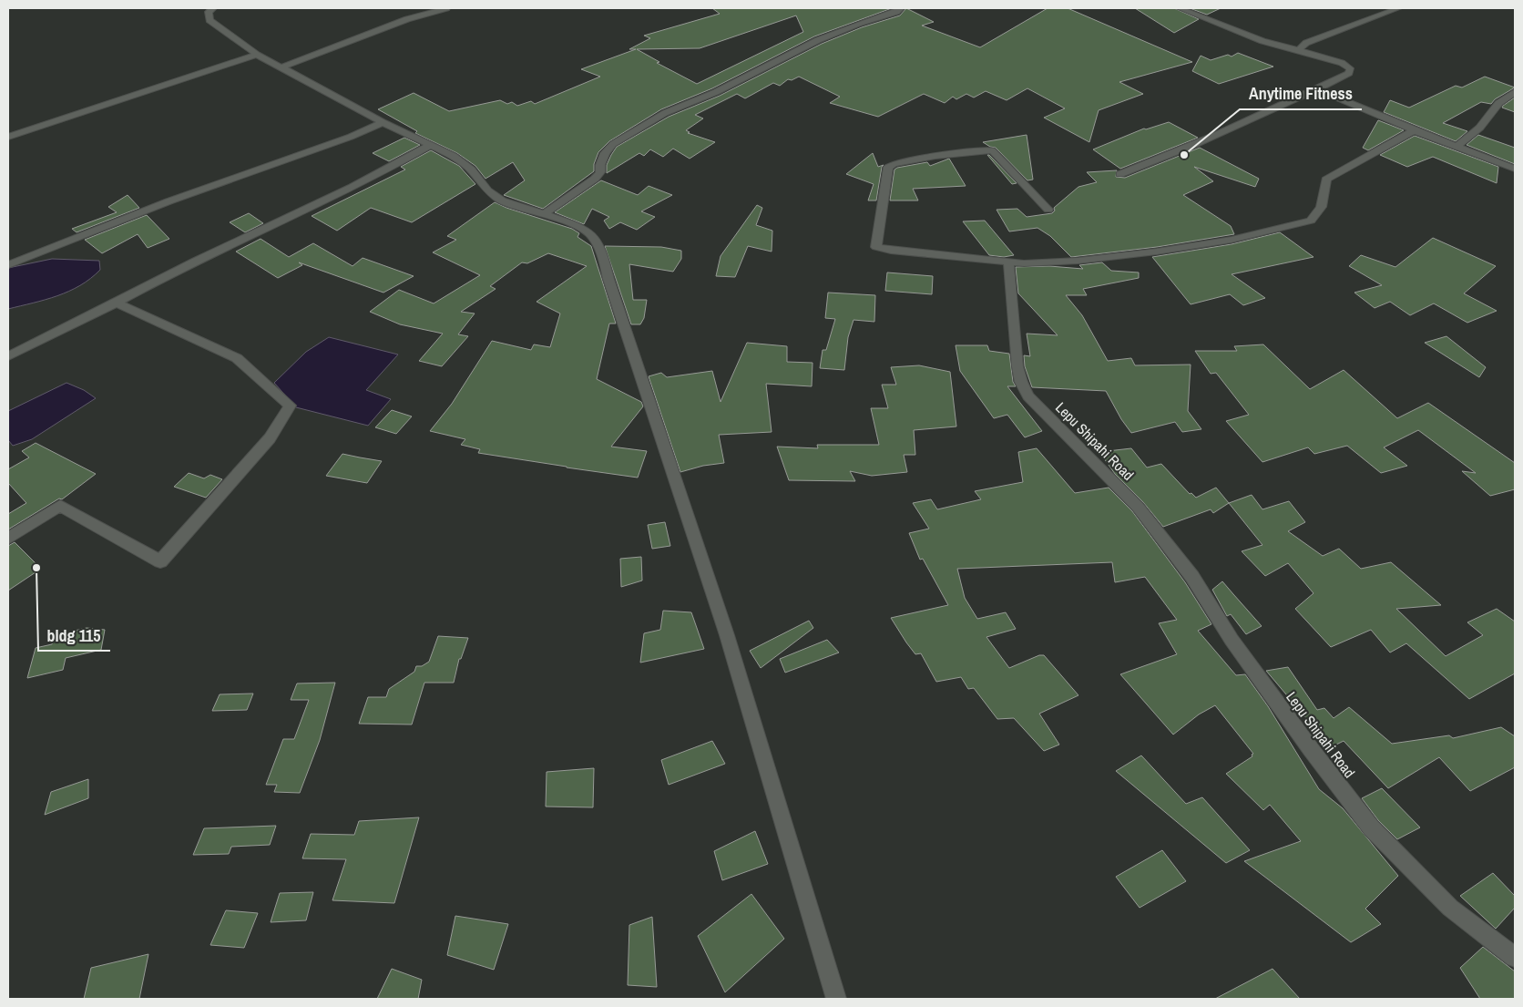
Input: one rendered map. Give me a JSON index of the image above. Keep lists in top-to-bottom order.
{
  "streets": {
    "street": ["Lepu Shipahi Road"]
  },
  "places": ["Anytime Fitness", "bldg 115"]
}
